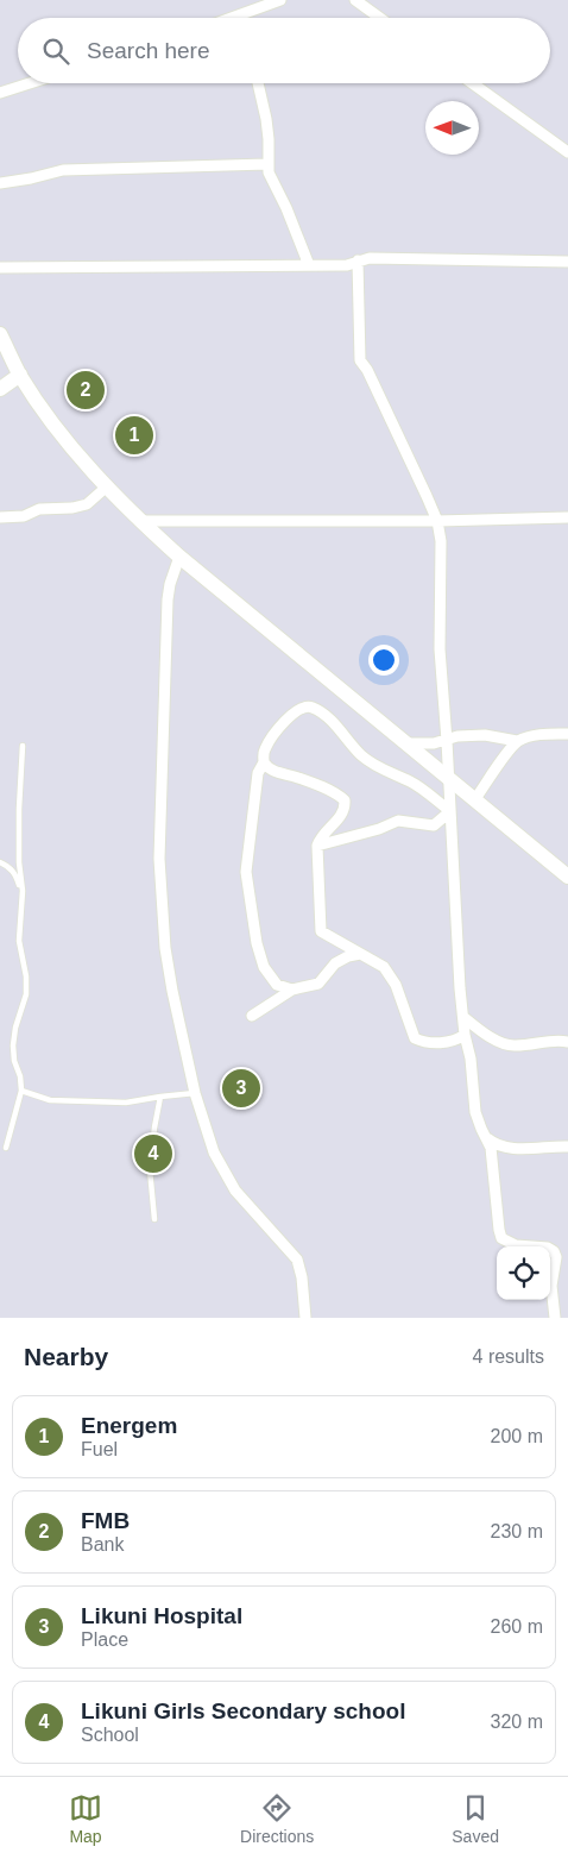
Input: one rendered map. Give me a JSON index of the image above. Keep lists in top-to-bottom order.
{
  "north": "left",
  "page": {
    "search": "Search here",
    "pins": [
      "2",
      "1",
      "3",
      "4"
    ],
    "heading": ["Nearby", "4 results"],
    "list": [
      {
        "mark": "1",
        "name": "Energem",
        "note": "Fuel",
        "value": "200 m"
      },
      {
        "mark": "2",
        "name": "FMB",
        "note": "Bank",
        "value": "230 m"
      },
      {
        "mark": "3",
        "name": "Likuni Hospital",
        "note": "Place",
        "value": "260 m"
      },
      {
        "mark": "4",
        "name": "Likuni Girls Secondary school",
        "note": "School",
        "value": "320 m"
      }
    ],
    "nav": ["Map", "Directions", "Saved"]
  }
}
